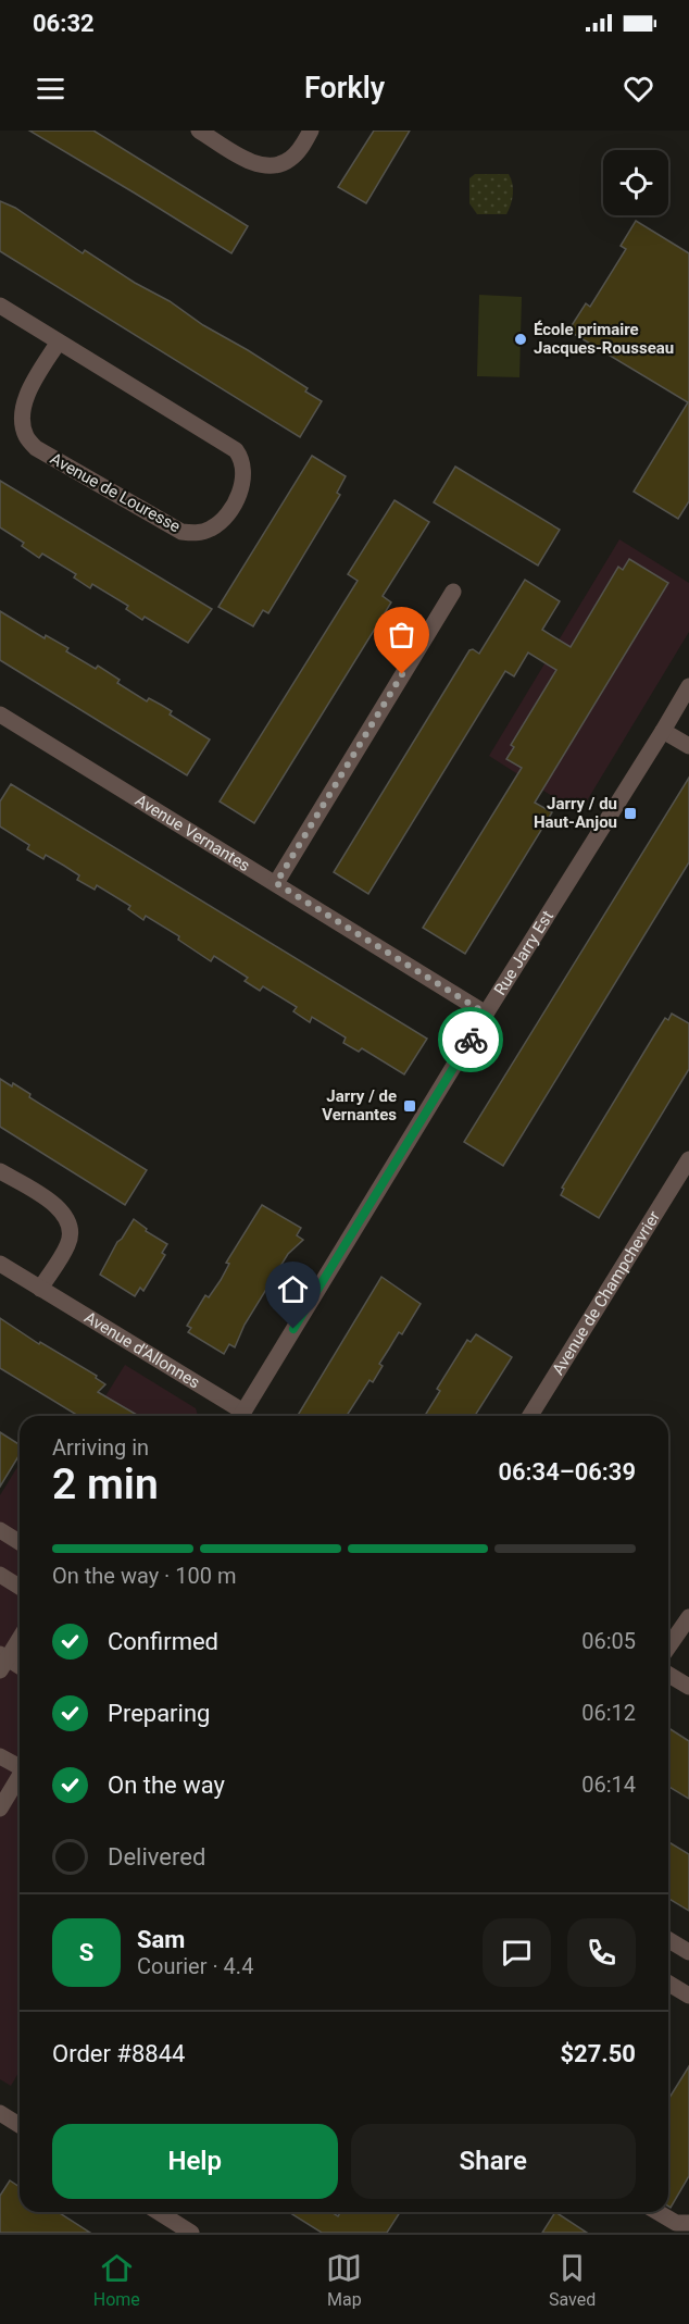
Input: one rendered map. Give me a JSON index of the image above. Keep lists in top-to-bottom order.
{
  "streets": {
    "street": [
      "Avenue de Louresse",
      "Avenue Vernantes",
      "Rue Jarry Est",
      "Avenue de Champchevrier",
      "Avenue d'Allonnes"
    ]
  },
  "crossings": [
    ["Avenue Vernantes", "Rue Jarry Est"]
  ],
  "places": {
    "other": ["École primaire Jacques-Rousseau"],
    "transit": ["Jarry / du Haut-Anjou", "Jarry / de Vernantes"]
  },
  "page": {
    "status": "06:32",
    "header": "Forkly",
    "heading": ["2 min", "Arriving in", "06:34–06:39"],
    "panel": [
      "Sam",
      "Courier · 4.4",
      "Order #8844",
      "$27.50"
    ],
    "bar": "On the way · 100 m",
    "list": [
      ["Confirmed", "06:05"],
      ["Preparing", "06:12"],
      ["On the way", "06:14"],
      "Delivered"
    ],
    "round": "S",
    "buttons": ["Help", "Share"],
    "tabs": ["Home", "Map", "Saved"]
  }
}
